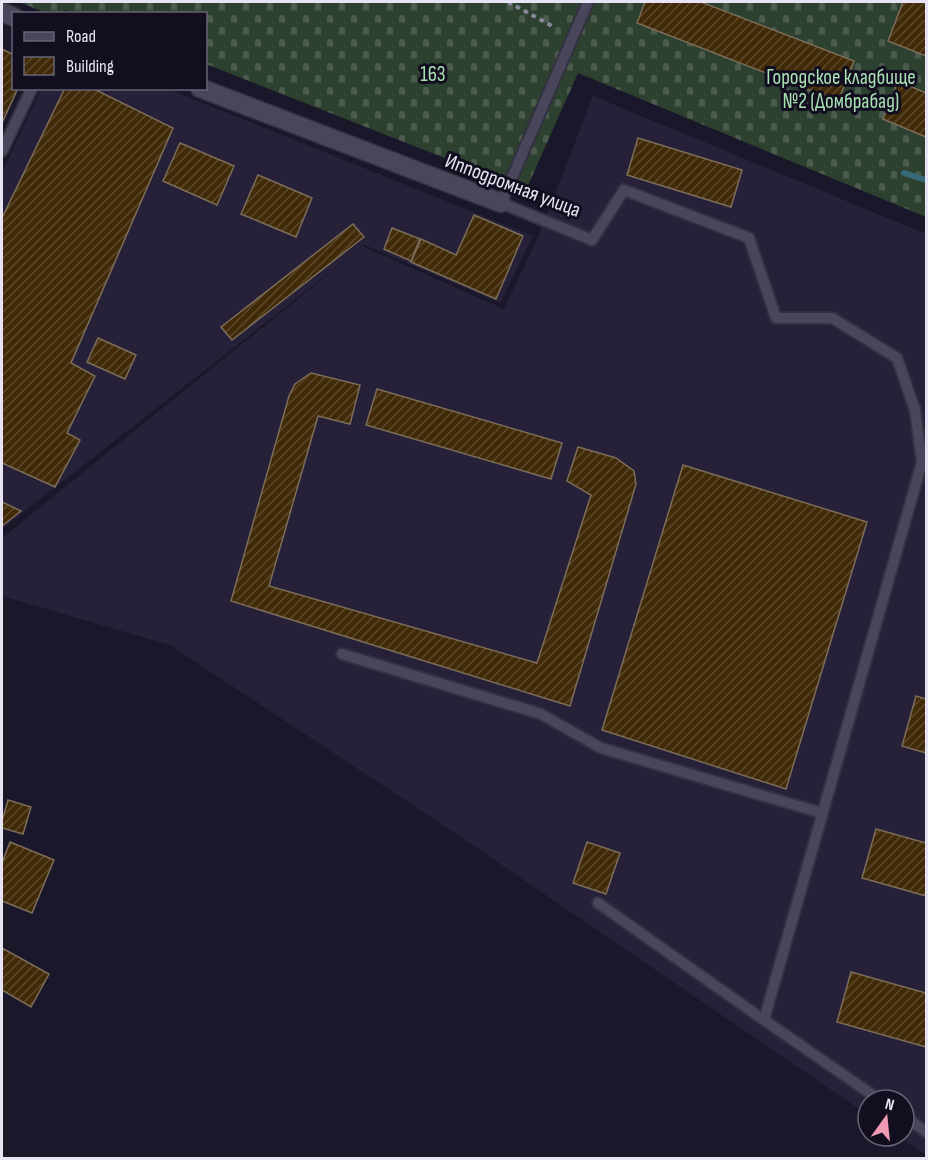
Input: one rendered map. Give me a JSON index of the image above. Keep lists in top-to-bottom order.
{
  "streets": {
    "street": ["Ипподромная улица"]
  },
  "parks": ["163", "Городское кладбище №2 (Домбрабад)"],
  "legend": ["Road", "Building"],
  "north": "top"
}
